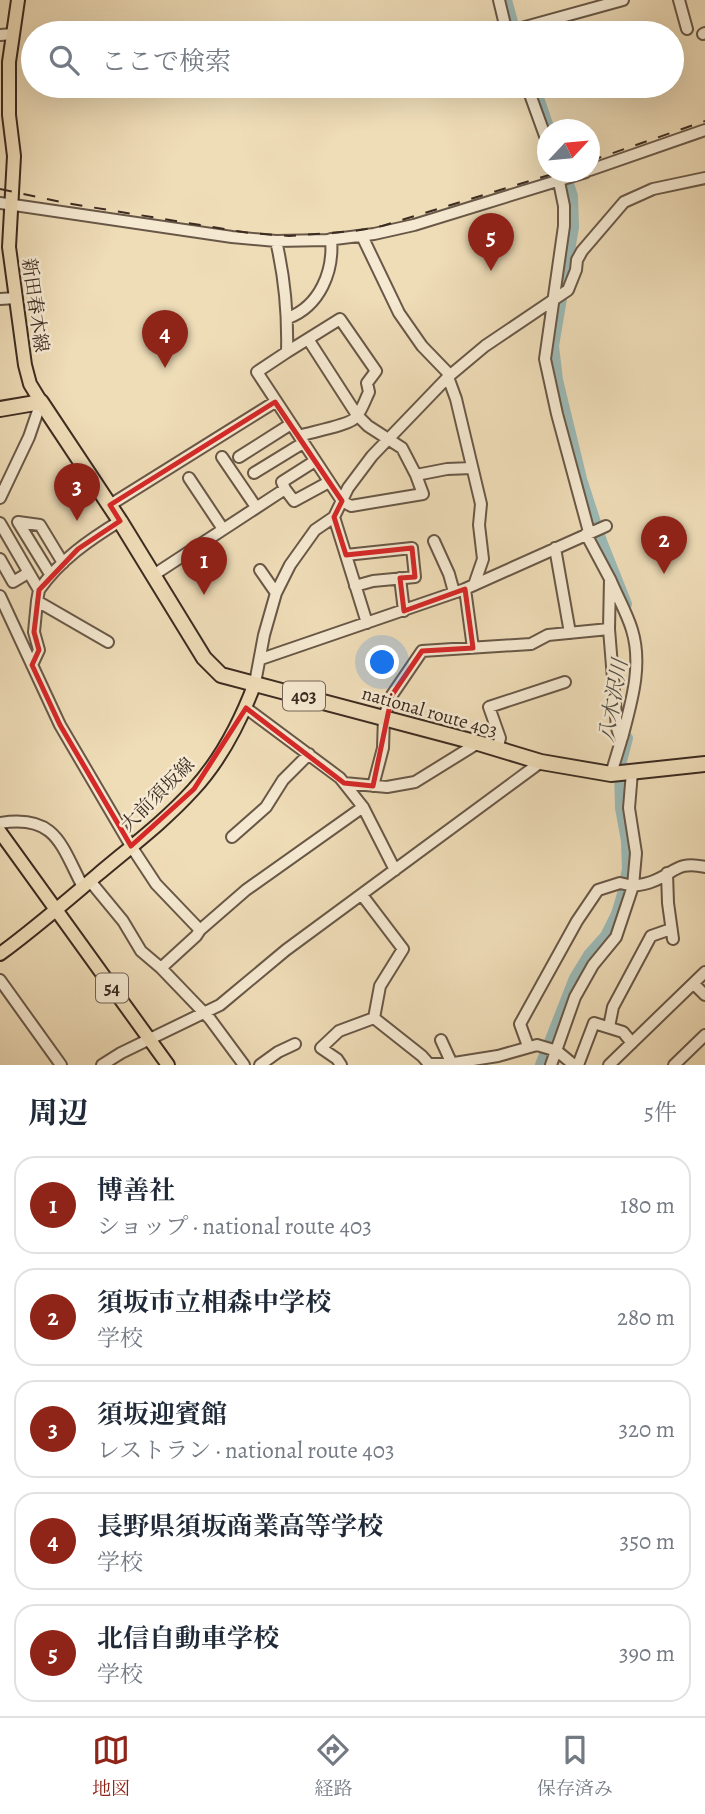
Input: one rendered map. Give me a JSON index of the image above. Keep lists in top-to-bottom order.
{
  "streets": {
    "highway": ["403", "national route 403"],
    "main road": ["新田春木線", "大前須坂線", "54"]
  },
  "crossings": [
    ["新田春木線", "national route 403"],
    ["national route 403", "大前須坂線"],
    ["大前須坂線", "54"]
  ],
  "water": ["八木沢川"],
  "north": "top right",
  "page": {
    "search": "ここで検索",
    "pins": [
      "5",
      "4",
      "3",
      "2",
      "1"
    ],
    "heading": ["周辺", "5件"],
    "list": [
      {
        "mark": "1",
        "name": "博善社",
        "note": "ショップ · national route 403",
        "value": "180 m"
      },
      {
        "mark": "2",
        "name": "須坂市立相森中学校",
        "note": "学校",
        "value": "280 m"
      },
      {
        "mark": "3",
        "name": "須坂迎賓館",
        "note": "レストラン · national route 403",
        "value": "320 m"
      },
      {
        "mark": "4",
        "name": "長野県須坂商業高等学校",
        "note": "学校",
        "value": "350 m"
      },
      {
        "mark": "5",
        "name": "北信自動車学校",
        "note": "学校",
        "value": "390 m"
      }
    ],
    "nav": ["地図", "経路", "保存済み"]
  }
}
